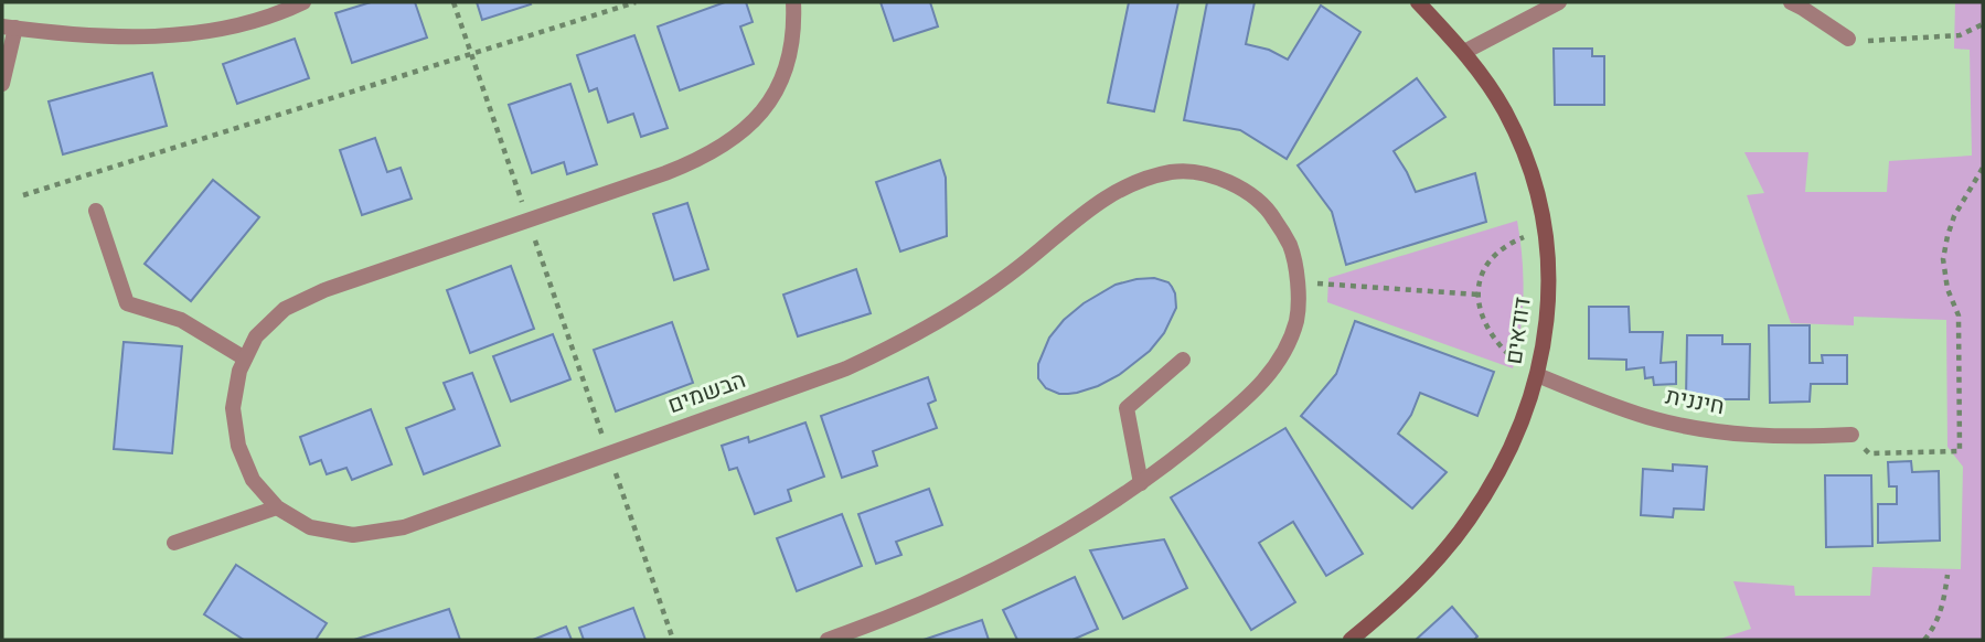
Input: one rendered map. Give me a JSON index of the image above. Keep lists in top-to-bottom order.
{
  "streets": {
    "street": ["דודאים", "הבשמים", "חיננית"]
  },
  "crossings": [
    ["דודאים", "חיננית"]
  ]
}
